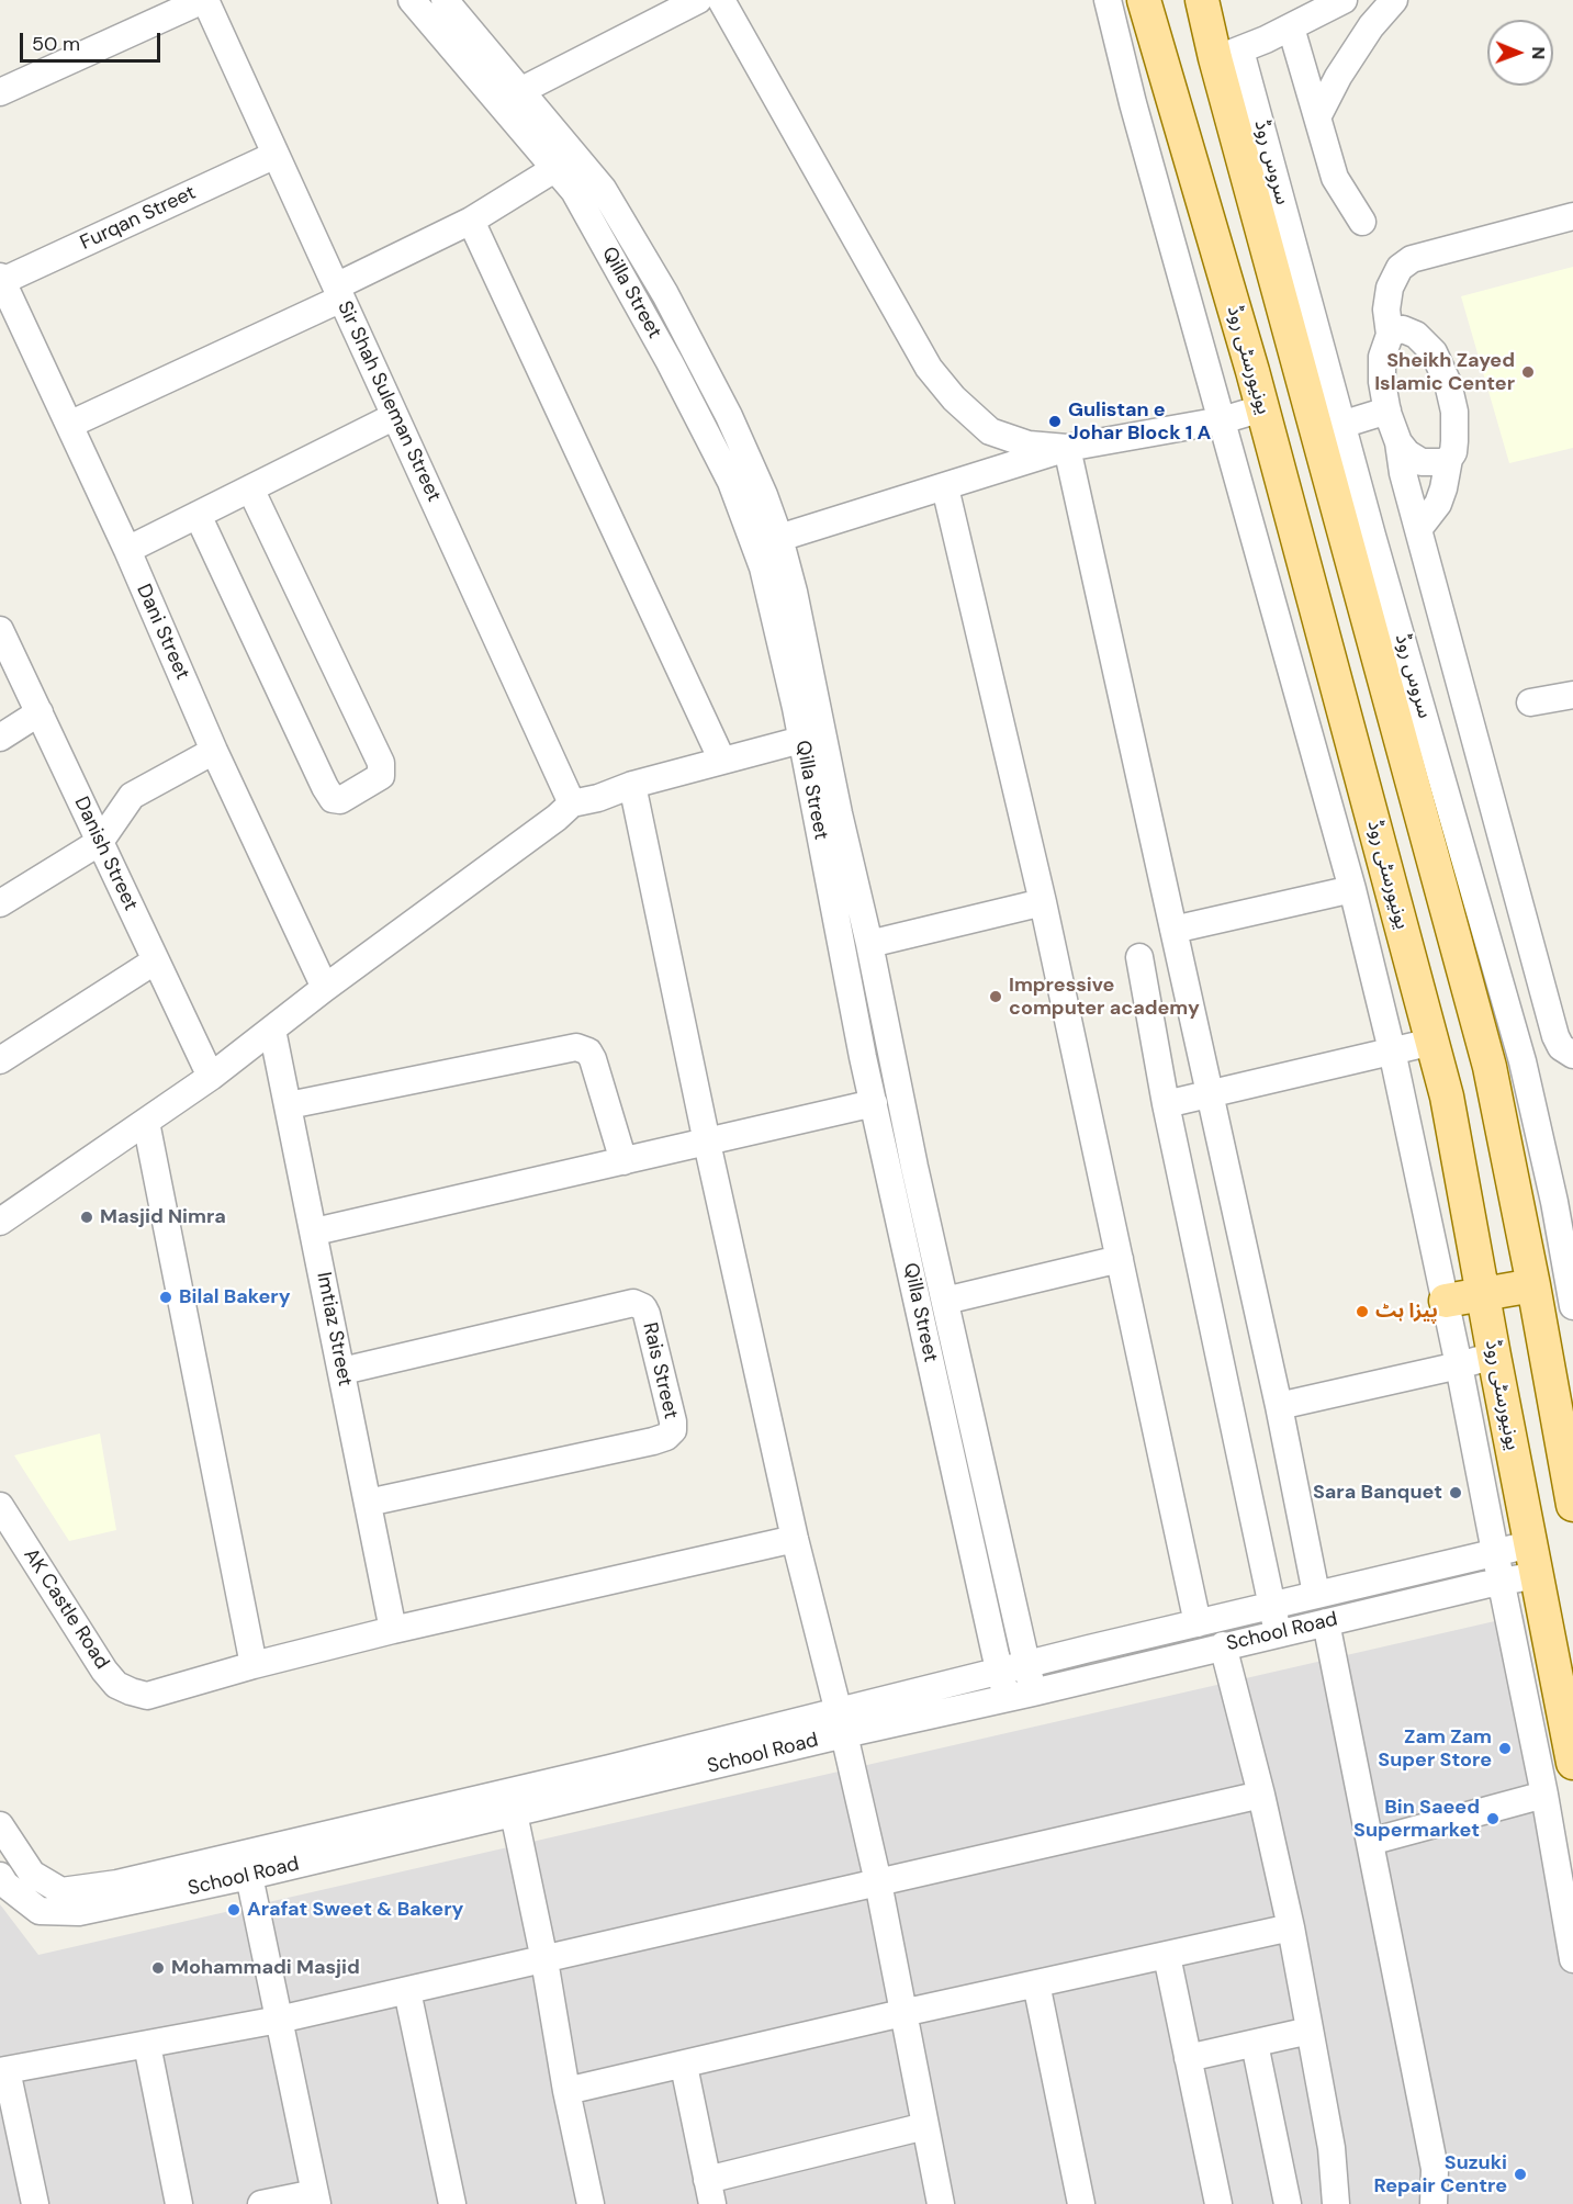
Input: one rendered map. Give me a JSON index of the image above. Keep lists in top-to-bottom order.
{
  "streets": {
    "main road": ["یونیورسٹی روڈ"],
    "street": [
      "سروس روڈ",
      "Furqan Street",
      "Qilla Street",
      "Sir Shah Suleman Street",
      "Dani Street",
      "Danish Street",
      "Imtiaz Street",
      "Rais Street",
      "AK Castle Road",
      "School Road"
    ]
  },
  "crossings": [
    ["Furqan Street", "Sir Shah Suleman Street"],
    ["Furqan Street", "Dani Street"],
    ["Qilla Street", "School Road"],
    ["یونیورسٹی روڈ", "School Road"],
    ["Imtiaz Street", "Rais Street"]
  ],
  "places": [
    "Sheikh Zayed Islamic Center",
    "Gulistan e Johar Block 1 A",
    "Impressive computer academy",
    "Masjid Nimra",
    "Bilal Bakery",
    "پیزا ہٹ",
    "Sara Banquet",
    "Zam Zam Super Store",
    "Bin Saeed Supermarket",
    "Arafat Sweet & Bakery",
    "Mohammadi Masjid",
    "Suzuki Repair Centre"
  ],
  "scale_bar": "50 m",
  "north": "right"
}
